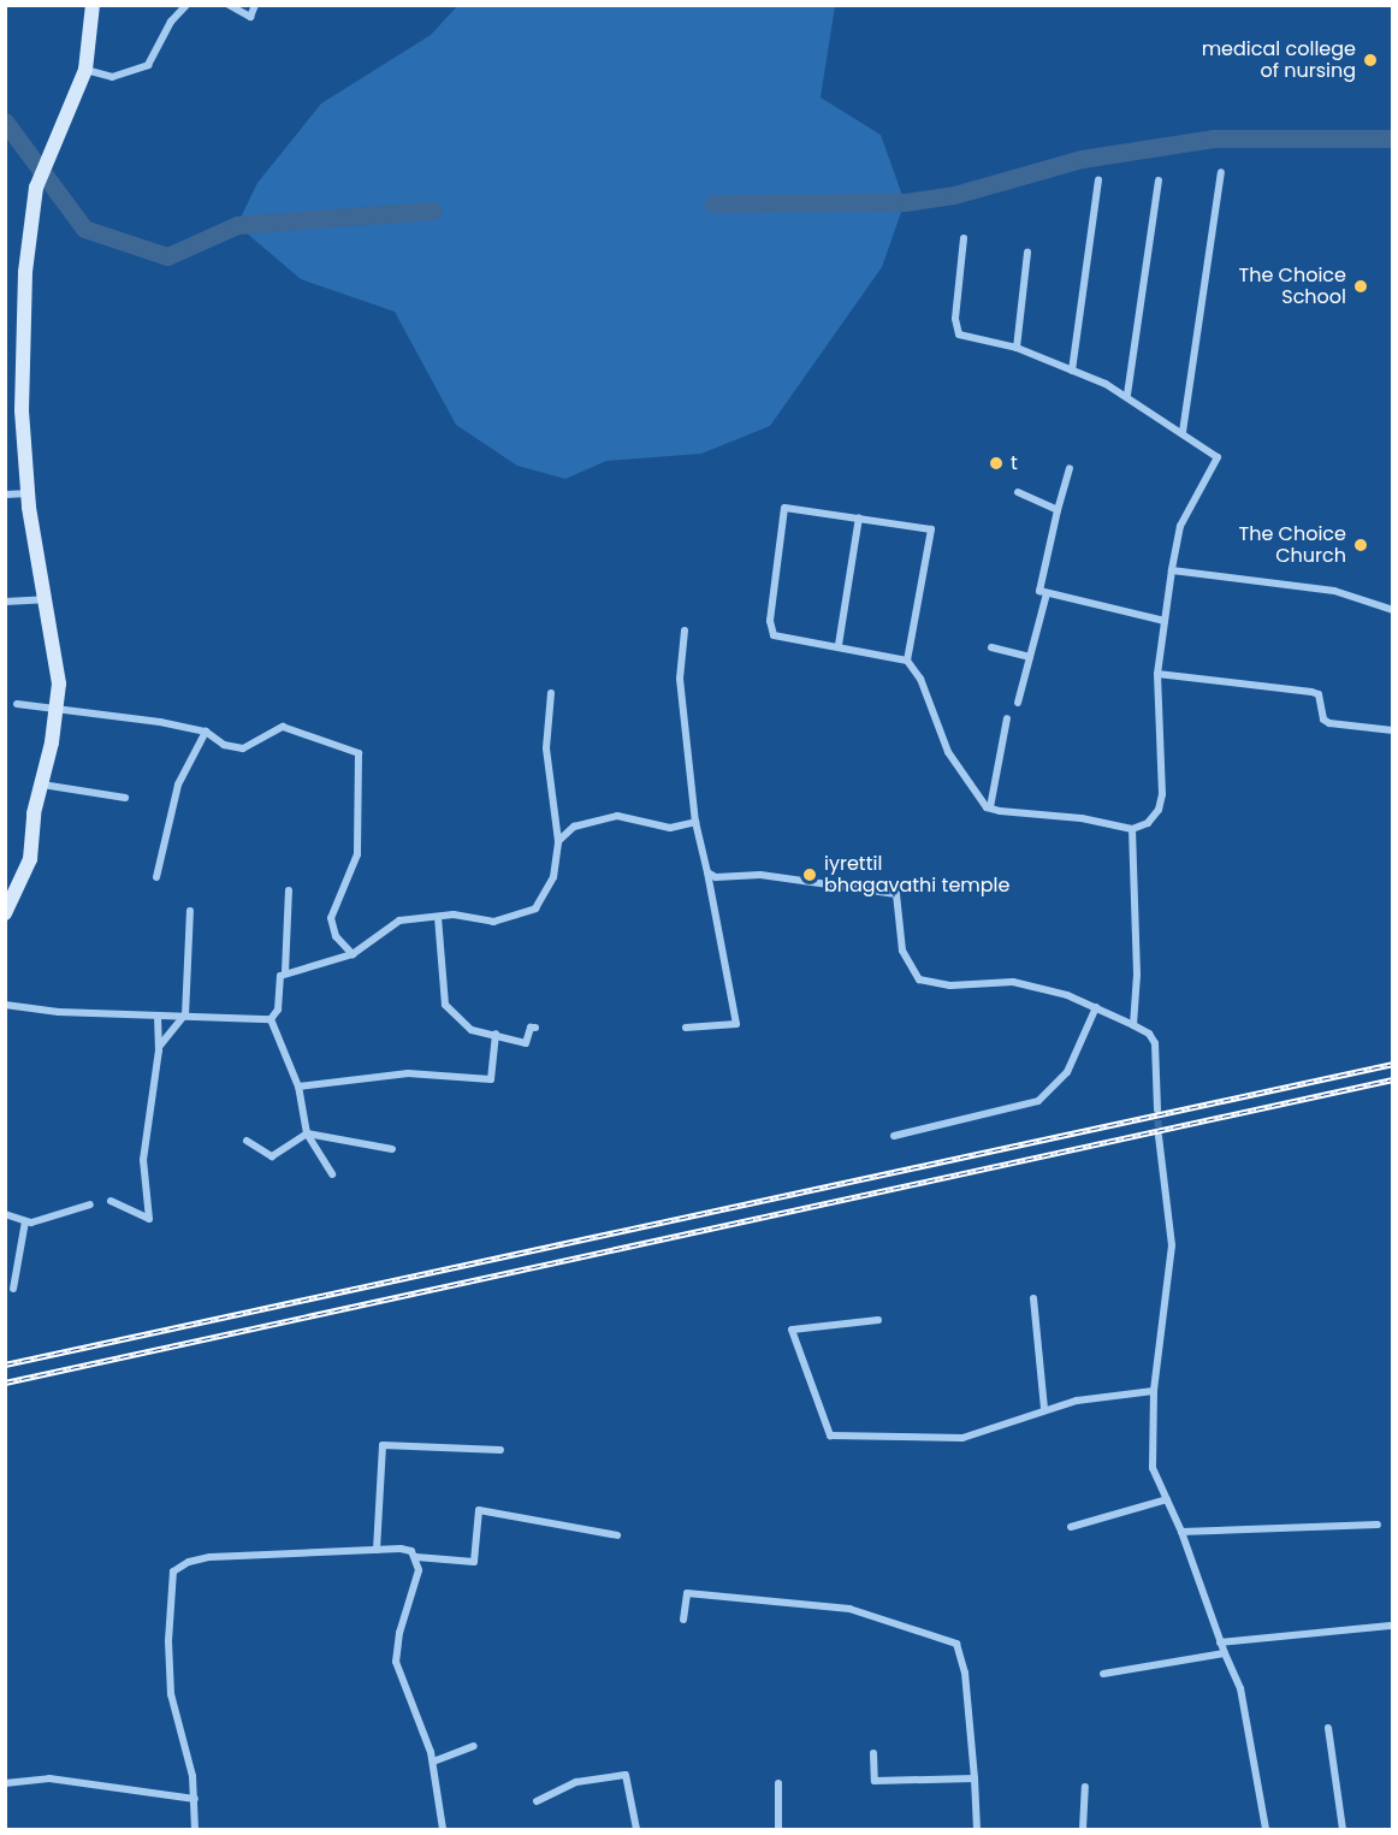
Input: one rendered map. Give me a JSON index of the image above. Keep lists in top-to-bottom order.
{
  "places": [
    "medical college of nursing",
    "The Choice School",
    "t",
    "The Choice Church",
    "iyrettil bhagavathi temple"
  ]
}
